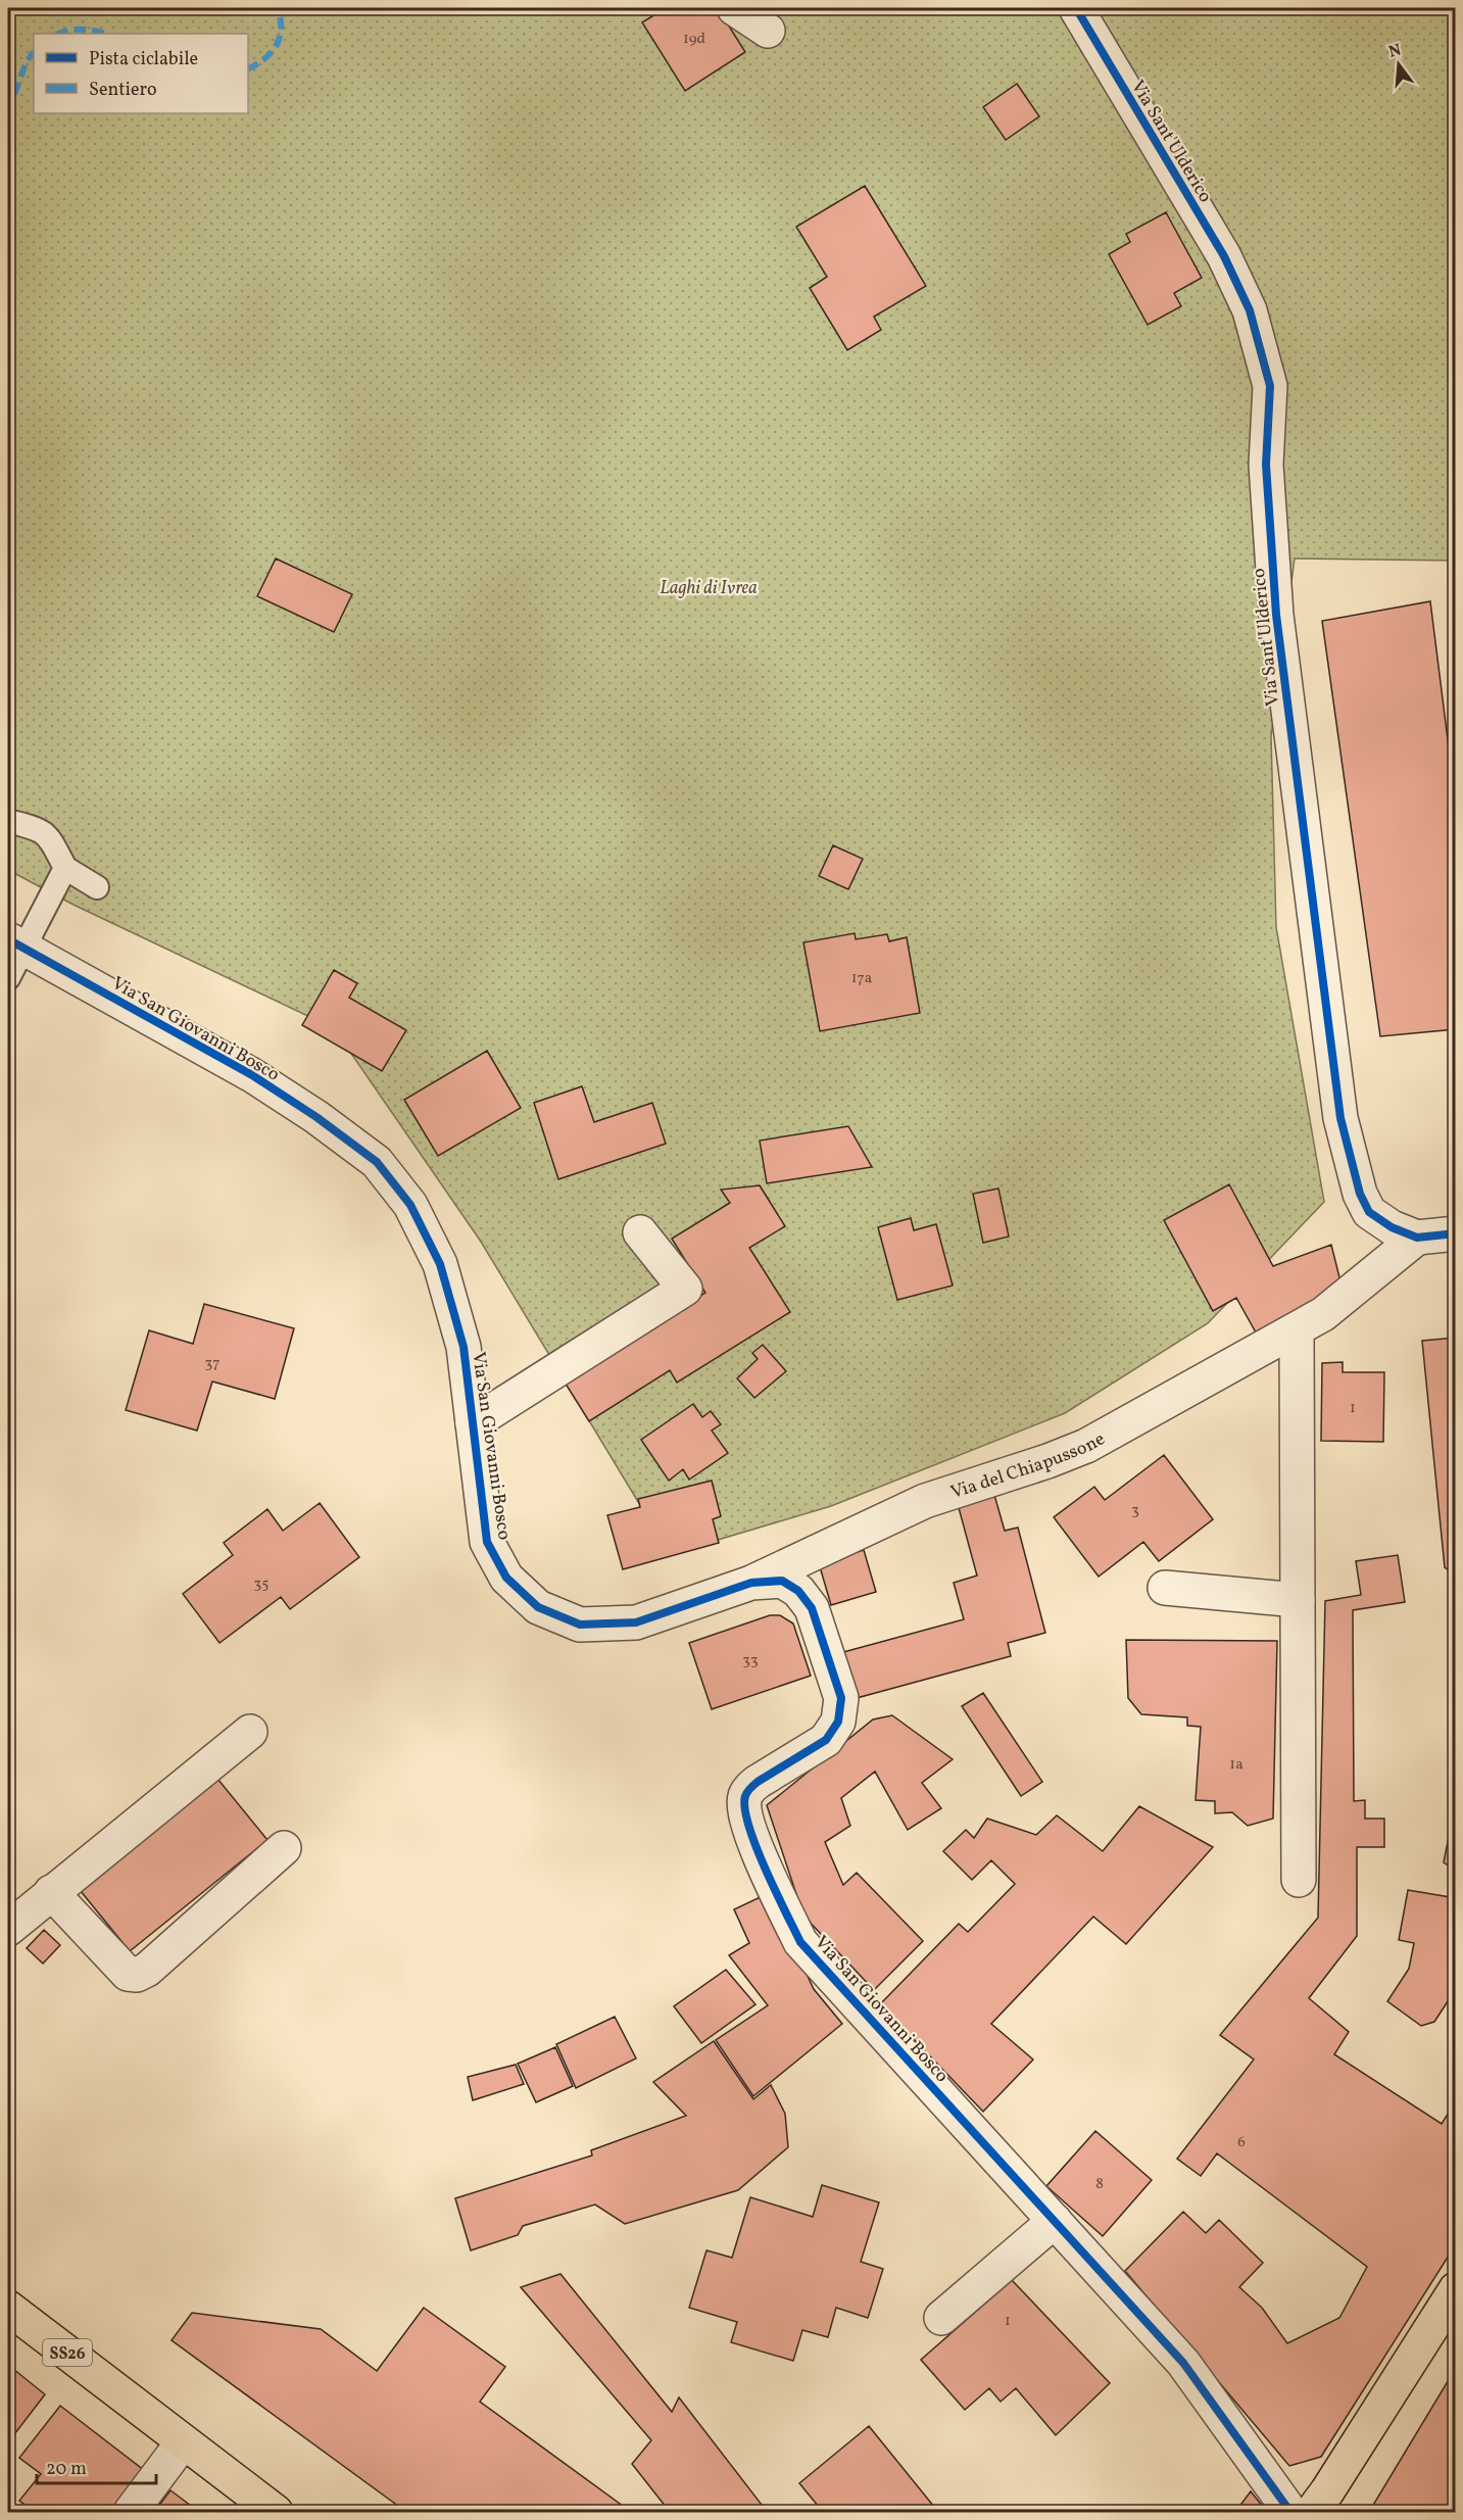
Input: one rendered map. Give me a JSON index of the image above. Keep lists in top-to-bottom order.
{
  "streets": {
    "main road": ["SS26"],
    "street": ["Via Sant'Ulderico", "Via San Giovanni Bosco", "Via del Chiapussone"]
  },
  "crossings": [
    ["Via Sant'Ulderico", "Via del Chiapussone"],
    ["Via San Giovanni Bosco", "Via del Chiapussone"]
  ],
  "parks": ["Laghi di Ivrea"],
  "house_numbers": [
    "19d",
    "17a",
    "37",
    "1",
    "3",
    "35",
    "33",
    "1a",
    "6",
    "8",
    "1"
  ],
  "legend": ["Pista ciclabile", "Sentiero"],
  "scale_bar": "20 m",
  "north": "top"
}
